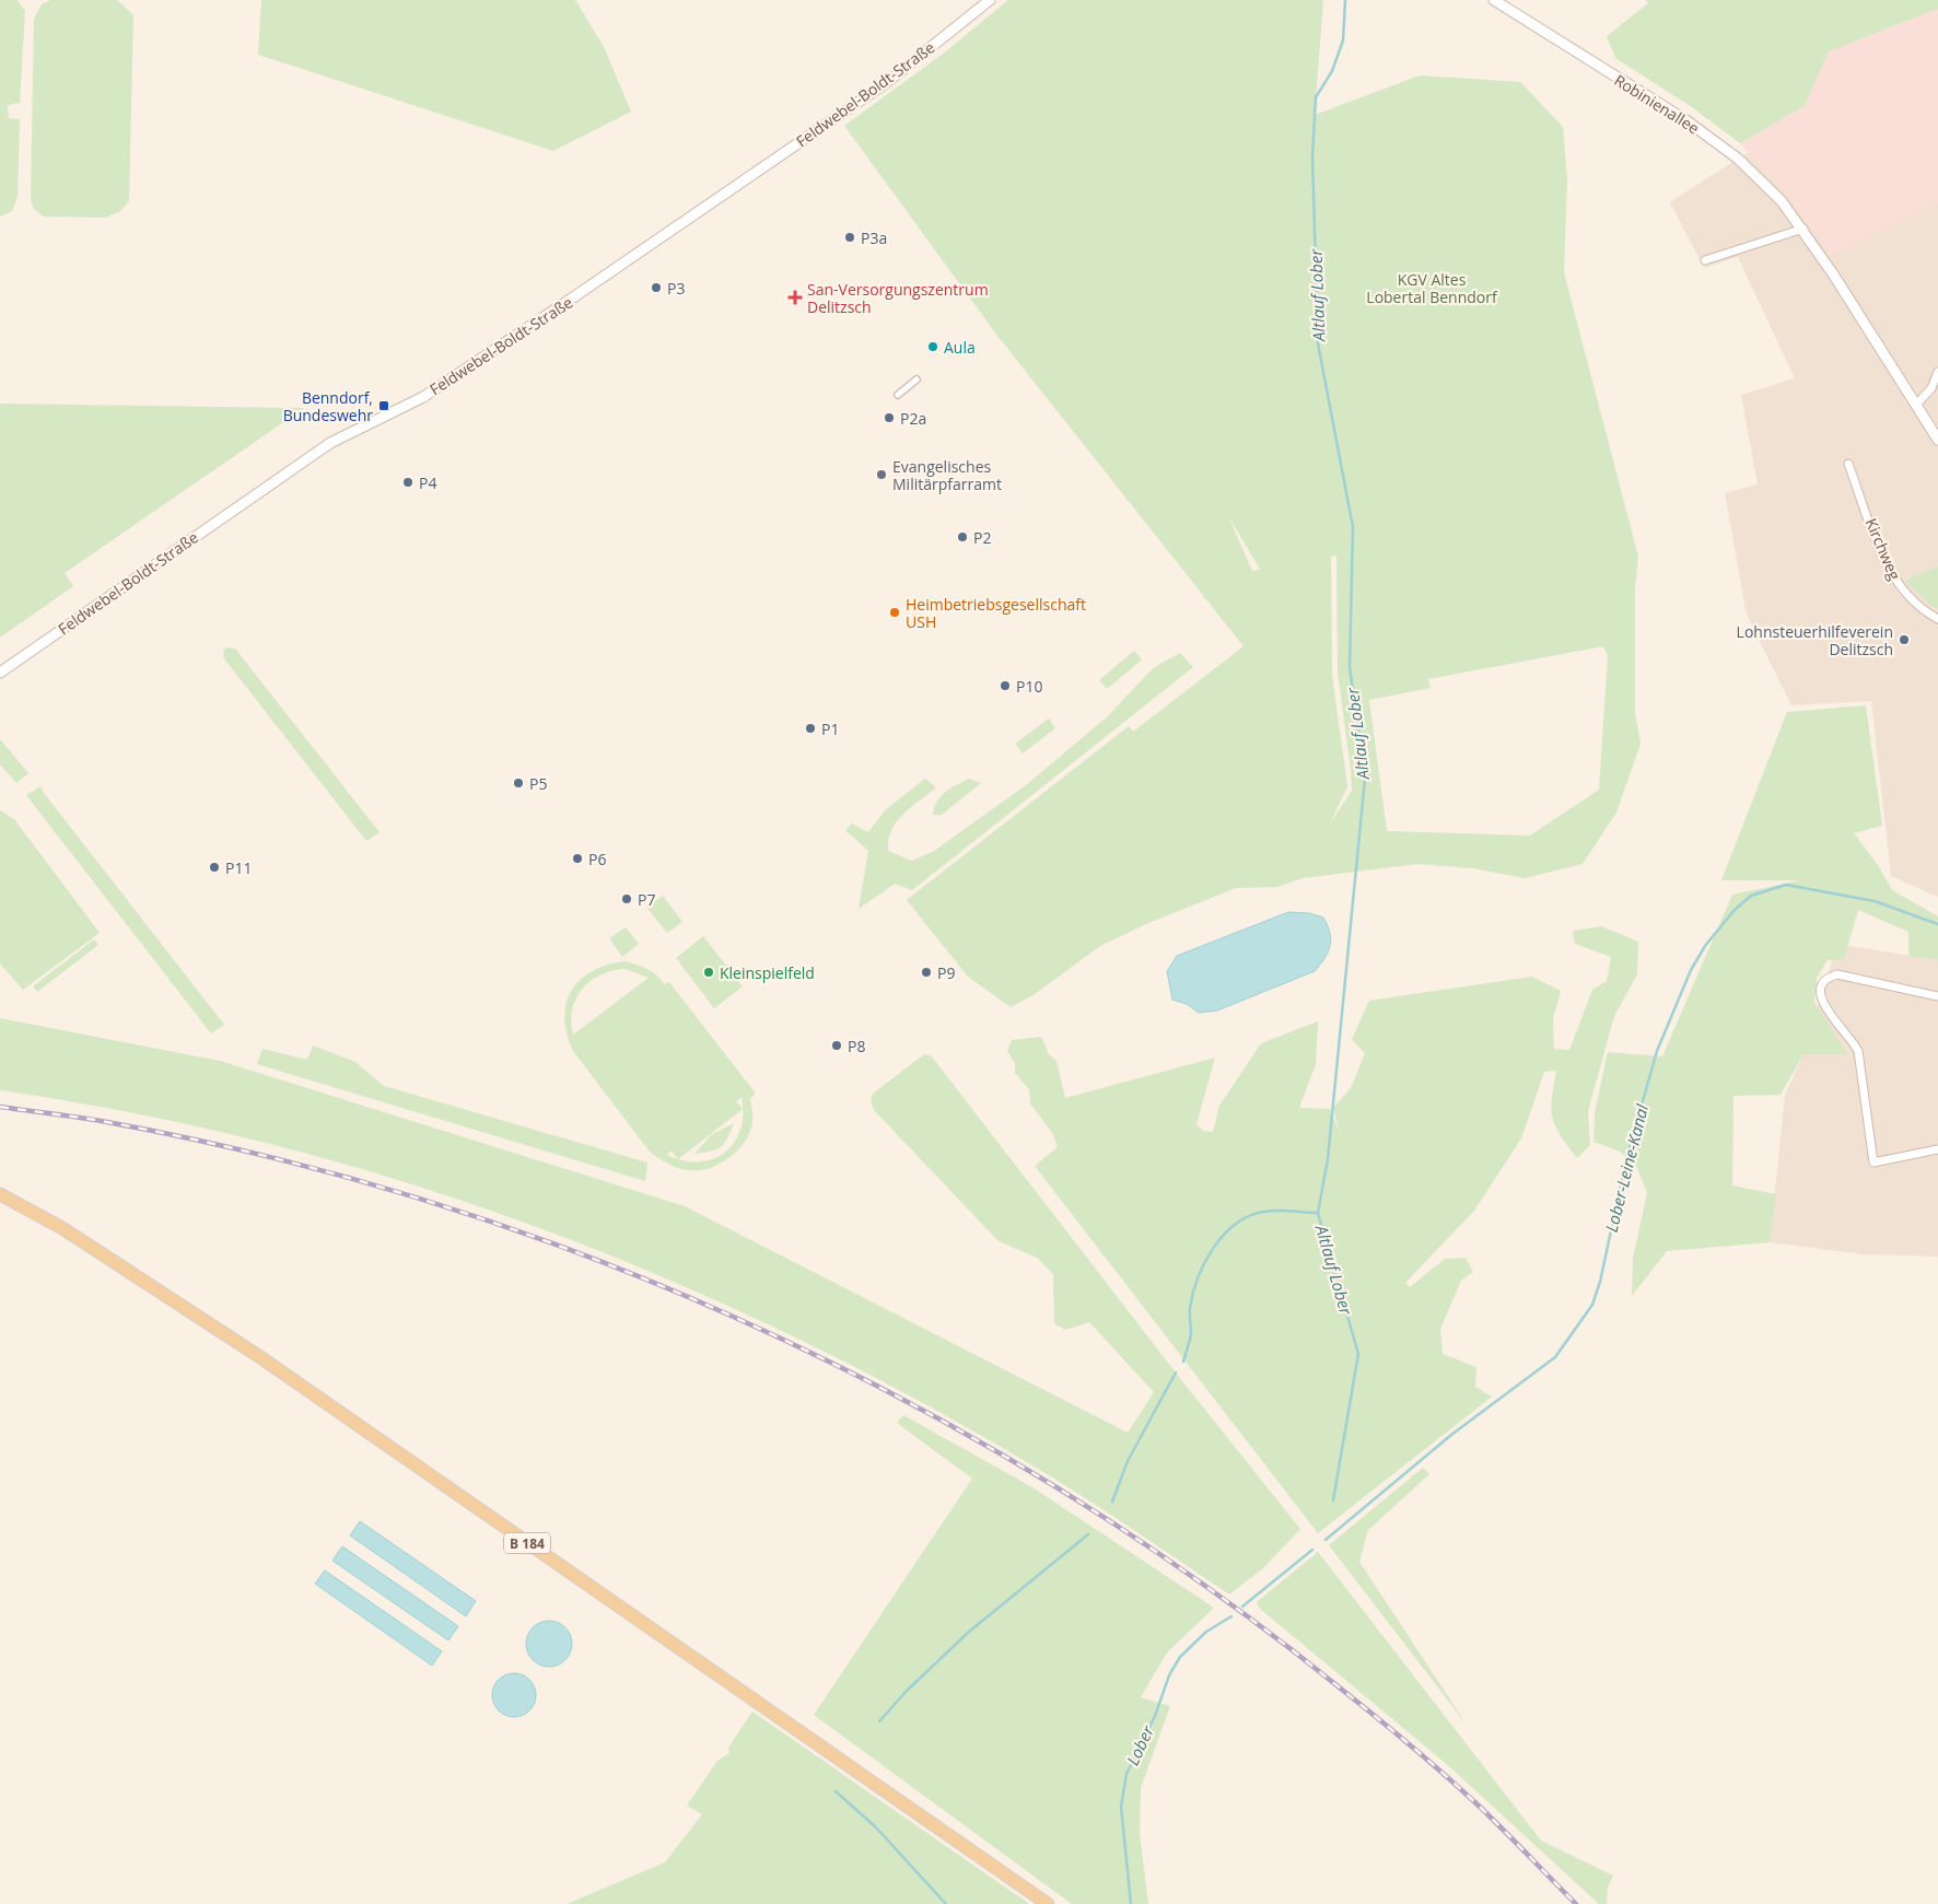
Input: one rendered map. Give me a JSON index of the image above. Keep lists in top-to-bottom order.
{
  "streets": {
    "main road": ["B 184"],
    "street": ["Feldwebel-Boldt-Straße", "Robinienallee", "Kirchweg"]
  },
  "water": ["Altlauf Lober", "Lober-Leine-Kanal", "Lober"],
  "parks": ["KGV Altes Lobertal Benndorf"],
  "places": {
    "other": [
      "P3a",
      "P3",
      "Aula",
      "P2a",
      "Evangelisches Militärpfarramt",
      "P4",
      "P2",
      "Heimbetriebsgesellschaft USH",
      "Lohnsteuerhilfeverein Delitzsch",
      "P10",
      "P1",
      "P5",
      "P6",
      "P11",
      "P7",
      "Kleinspielfeld",
      "P9",
      "P8"
    ],
    "health": ["San-Versorgungszentrum Delitzsch"],
    "transit": ["Benndorf, Bundeswehr"]
  }
}
